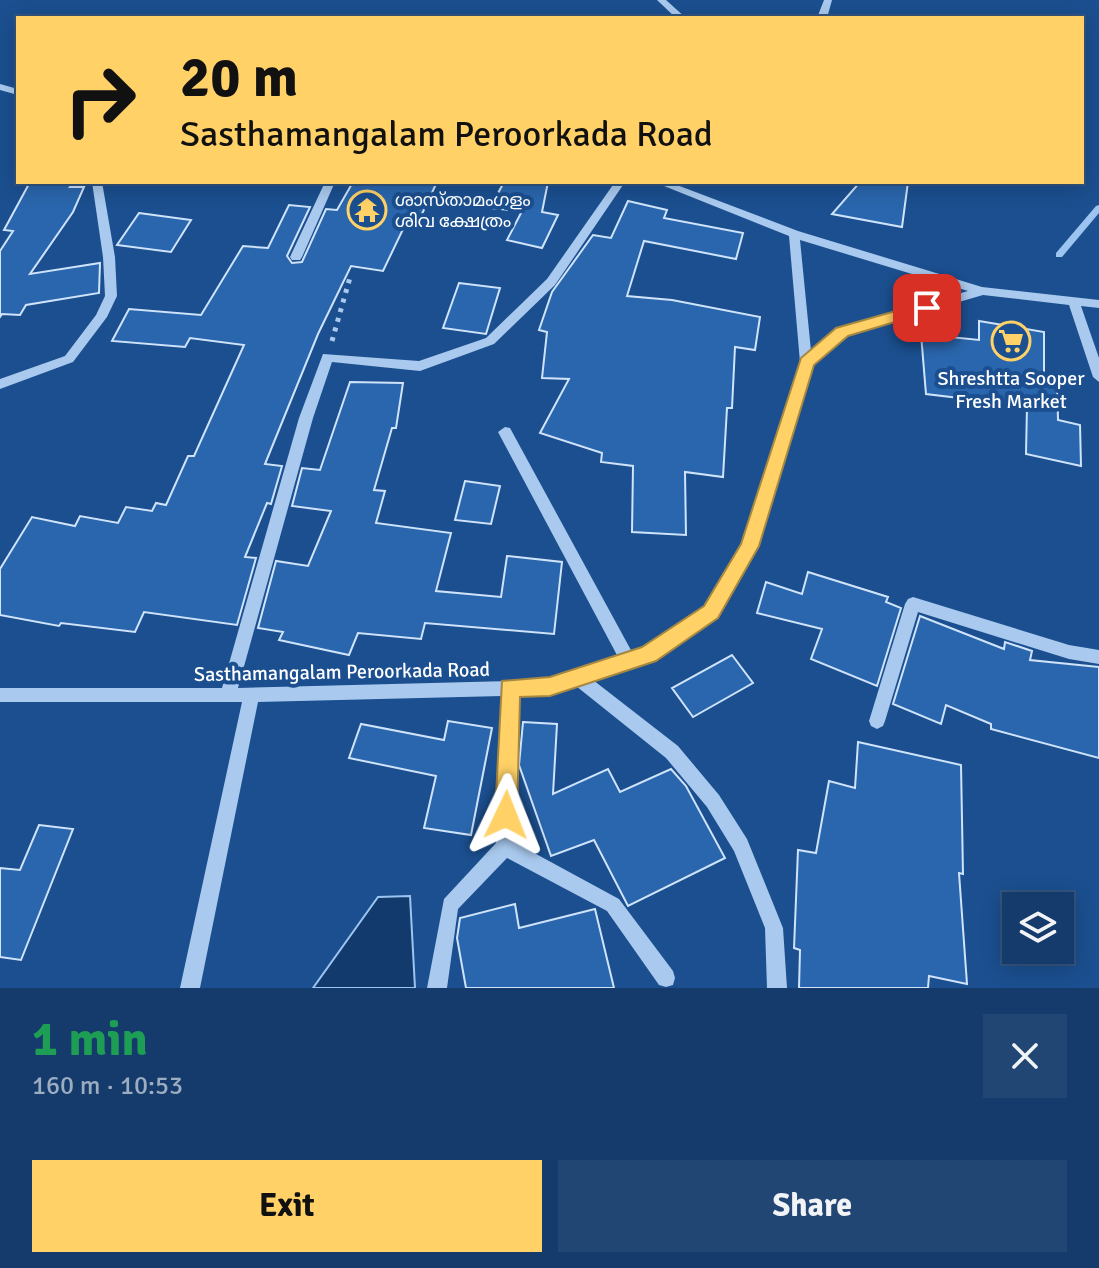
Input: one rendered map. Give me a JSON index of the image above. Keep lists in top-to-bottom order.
{
  "streets": {
    "street": ["Sasthamangalam Peroorkada Road"]
  },
  "places": {
    "temple": ["ശാസ്താമംഗളം ശിവ ക്ഷേത്രം"],
    "supermarket": ["Shreshtta Sooper Fresh Market"]
  },
  "page": {
    "turn": ["20 m", "Sasthamangalam Peroorkada Road"],
    "heading": ["1 min", "160 m · 10:53"],
    "buttons": ["Exit", "Share"]
  }
}
